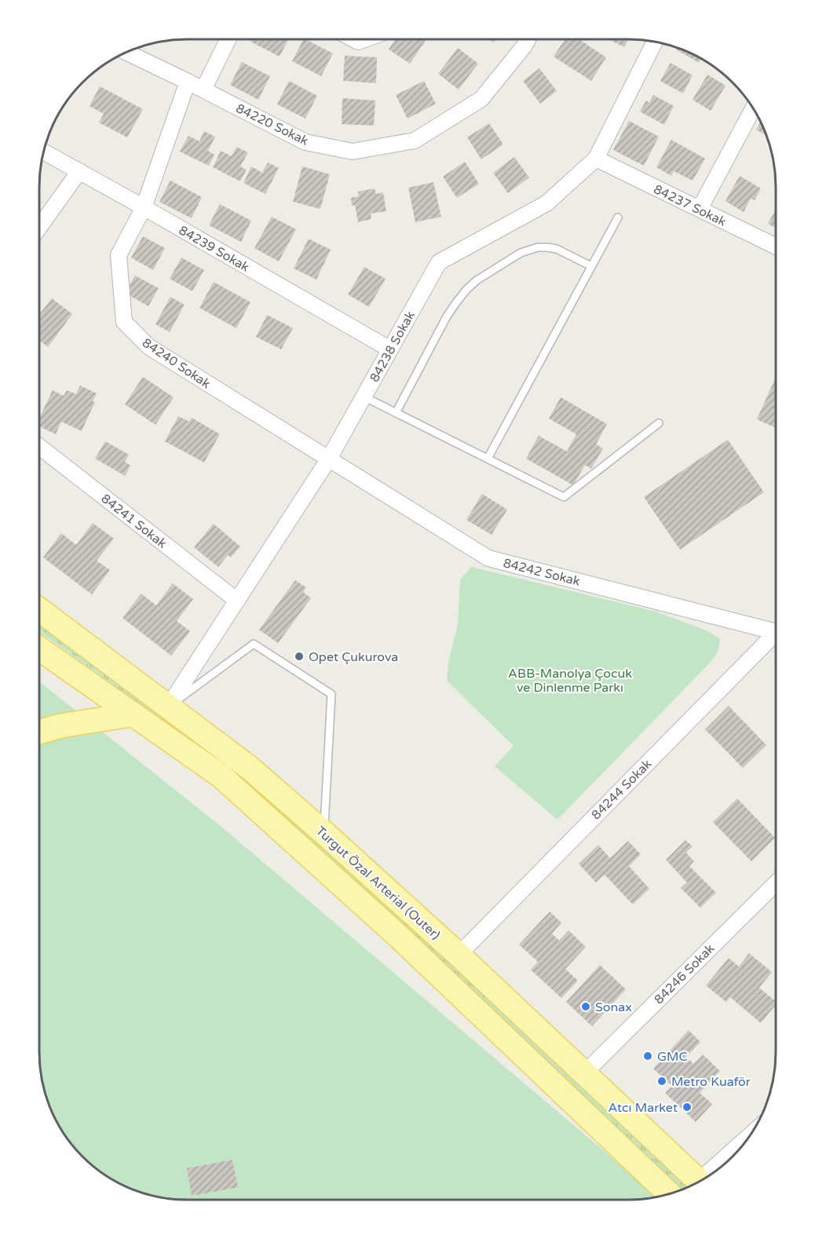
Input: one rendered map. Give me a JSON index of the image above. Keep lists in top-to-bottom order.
{
  "streets": {
    "main road": ["Turgut Özal Arterial (Outer)"],
    "street": [
      "84220 Sokak",
      "84237 Sokak",
      "84239 Sokak",
      "84238 Sokak",
      "84240 Sokak",
      "84241 Sokak",
      "84242 Sokak",
      "84244 Sokak",
      "84246 Sokak"
    ]
  },
  "crossings": [
    ["84220 Sokak", "84240 Sokak"],
    ["84237 Sokak", "84238 Sokak"],
    ["84239 Sokak", "84238 Sokak"],
    ["84239 Sokak", "84240 Sokak"],
    ["84238 Sokak", "84240 Sokak"],
    ["84238 Sokak", "84241 Sokak"],
    ["84238 Sokak", "84242 Sokak"],
    ["84238 Sokak", "Turgut Özal Arterial (Outer)"],
    ["84240 Sokak", "84242 Sokak"],
    ["84244 Sokak", "Turgut Özal Arterial (Outer)"],
    ["Turgut Özal Arterial (Outer)", "84246 Sokak"]
  ],
  "parks": ["ABB-Manolya Çocuk ve Dinlenme Parkı"],
  "places": [
    "Opet Çukurova",
    "Sonax",
    "GMC",
    "Metro Kuaför",
    "Atcı Market"
  ]
}
